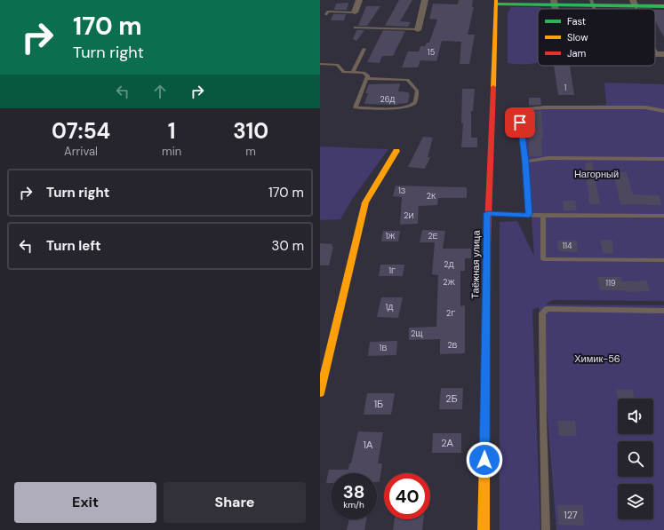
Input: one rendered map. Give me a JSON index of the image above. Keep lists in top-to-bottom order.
{
  "streets": {
    "street": ["Таёжная улица"]
  },
  "parks": ["Нагорный", "Химик-56"],
  "house_numbers": [
    "15",
    "1",
    "26Д",
    "1З",
    "2К",
    "2И",
    "1Ж",
    "2Е",
    "114",
    "2Д",
    "1Г",
    "2Ж",
    "119",
    "1Д",
    "2Г",
    "2Щ",
    "2В",
    "1В",
    "2Б",
    "1Б",
    "2А",
    "1А",
    "127"
  ],
  "legend": ["Fast", "Slow", "Jam"],
  "page": {
    "turn": ["170 m", "Turn right"],
    "eta": [
      "07:54",
      "Arrival",
      "1",
      "min",
      "310",
      "m"
    ],
    "list": [
      {
        "name": "Turn right",
        "value": "170 m"
      },
      {
        "name": "Turn left",
        "value": "30 m"
      }
    ],
    "speed": "38 km/h",
    "limit": "40",
    "buttons": ["Exit", "Share"]
  }
}
